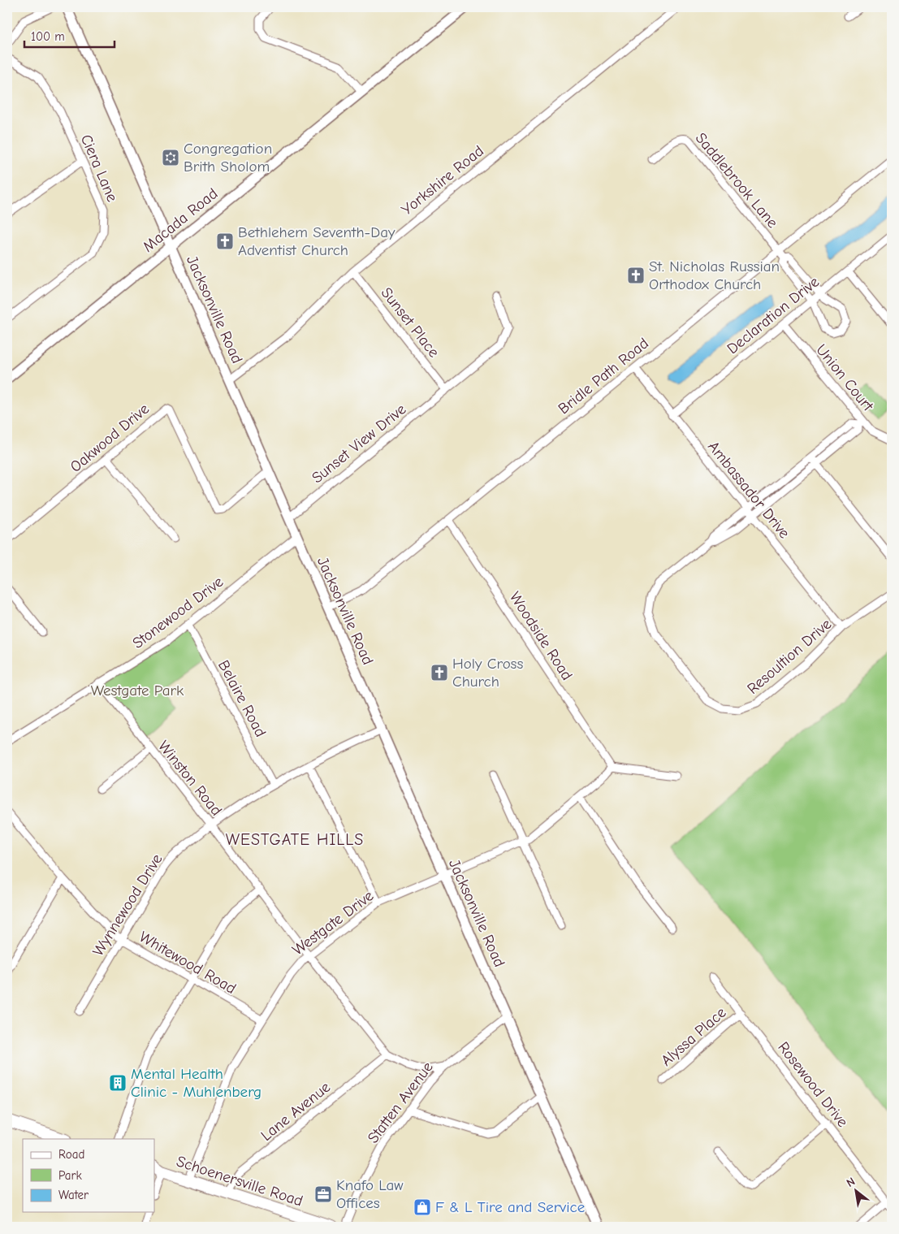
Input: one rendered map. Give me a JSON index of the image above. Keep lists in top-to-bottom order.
{
  "streets": {
    "main road": ["Schoenersville Road"],
    "street": [
      "Ciera Lane",
      "Yorkshire Road",
      "Saddlebrook Lane",
      "Macada Road",
      "Jacksonville Road",
      "Declaration Drive",
      "Sunset Place",
      "Bridle Path Road",
      "Union Court",
      "Oakwood Drive",
      "Sunset View Drive",
      "Ambassador Drive",
      "Stonewood Drive",
      "Woodside Road",
      "Resoultion Drive",
      "Belaire Road",
      "Winston Road",
      "Wynnewood Drive",
      "Westgate Drive",
      "Whitewood Road",
      "Alyssa Place",
      "Rosewood Drive",
      "Statten Avenue",
      "Lane Avenue"
    ]
  },
  "crossings": [
    ["Yorkshire Road", "Jacksonville Road"],
    ["Yorkshire Road", "Sunset Place"],
    ["Saddlebrook Lane", "Bridle Path Road"],
    ["Macada Road", "Jacksonville Road"],
    ["Jacksonville Road", "Bridle Path Road"],
    ["Jacksonville Road", "Oakwood Drive"],
    ["Jacksonville Road", "Sunset View Drive"],
    ["Jacksonville Road", "Stonewood Drive"],
    ["Jacksonville Road", "Wynnewood Drive"],
    ["Jacksonville Road", "Westgate Drive"],
    ["Jacksonville Road", "Statten Avenue"],
    ["Declaration Drive", "Union Court"],
    ["Declaration Drive", "Ambassador Drive"],
    ["Sunset Place", "Sunset View Drive"],
    ["Bridle Path Road", "Ambassador Drive"],
    ["Bridle Path Road", "Woodside Road"],
    ["Union Court", "Resoultion Drive"],
    ["Ambassador Drive", "Resoultion Drive"],
    ["Stonewood Drive", "Belaire Road"],
    ["Stonewood Drive", "Winston Road"],
    ["Woodside Road", "Westgate Drive"],
    ["Belaire Road", "Wynnewood Drive"],
    ["Winston Road", "Wynnewood Drive"],
    ["Winston Road", "Westgate Drive"],
    ["Winston Road", "Statten Avenue"],
    ["Winston Road", "Lane Avenue"],
    ["Wynnewood Drive", "Whitewood Road"],
    ["Westgate Drive", "Whitewood Road"],
    ["Westgate Drive", "Schoenersville Road"],
    ["Alyssa Place", "Rosewood Drive"],
    ["Lane Avenue", "Schoenersville Road"]
  ],
  "districts": ["WESTGATE HILLS"],
  "parks": ["Westgate Park"],
  "places": {
    "synagogue": ["Congregation Brith Sholom"],
    "church": ["Bethlehem Seventh-Day Adventist Church", "St. Nicholas Russian Orthodox Church", "Holy Cross Church"],
    "building": ["Mental Health Clinic - Muhlenberg"],
    "office": ["Knafo Law Offices"],
    "shop": ["F & L Tire and Service"]
  },
  "legend": ["Road", "Park", "Water"],
  "scale_bar": "100 m",
  "north": "top left"
}
